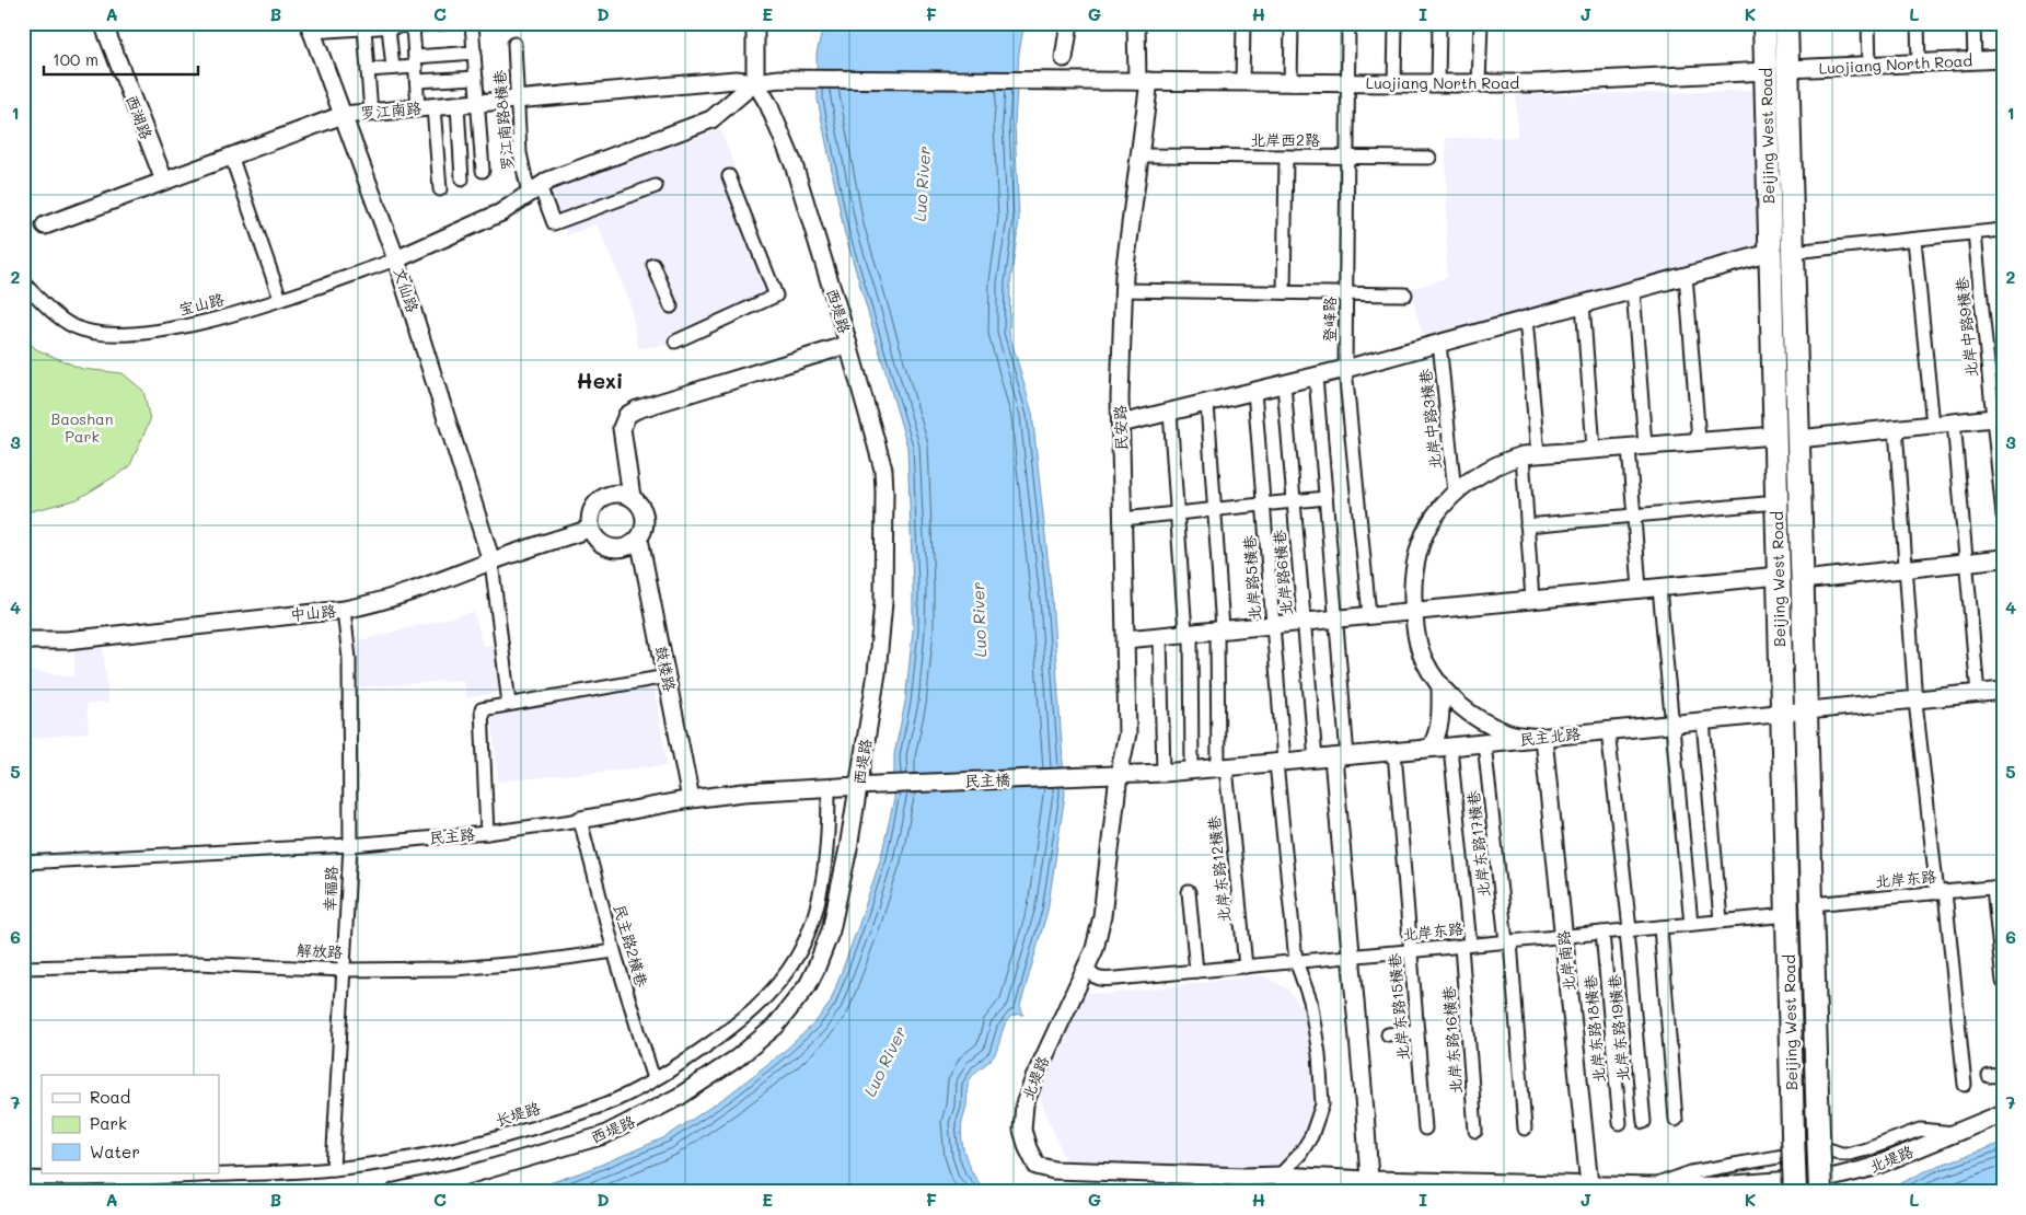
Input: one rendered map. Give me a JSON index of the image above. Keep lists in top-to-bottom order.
{
  "streets": {
    "highway": ["Beijing West Road"],
    "street": [
      "Luojiang North Road",
      "罗江南路",
      "西湖路",
      "罗江南路8横巷",
      "北岸西2路",
      "文仙路",
      "宝山路",
      "西堤路",
      "登峰路",
      "北岸中路9橫巷",
      "北岸中路3横巷",
      "民安路",
      "北岸路6橫巷",
      "北岸路5橫巷",
      "中山路",
      "鼓楼路",
      "民主北路",
      "民主橋",
      "民主路",
      "北岸东路17横巷",
      "北岸东路12横巷",
      "北岸东路",
      "幸福路",
      "民主路2横巷",
      "解放路",
      "北岸南路",
      "北岸东路15横巷",
      "北岸东路19横巷",
      "北岸东路18横巷",
      "北岸东路16横巷",
      "北堤路",
      "长堤路"
    ]
  },
  "crossings": [
    ["Luojiang North Road", "罗江南路"],
    ["Luojiang North Road", "Beijing West Road"],
    ["Luojiang North Road", "登峰路"],
    ["Luojiang North Road", "民安路"],
    ["罗江南路", "西湖路"],
    ["罗江南路", "罗江南路8横巷"],
    ["罗江南路", "文仙路"],
    ["罗江南路", "西堤路"],
    ["Beijing West Road", "民主北路"],
    ["Beijing West Road", "北岸东路"],
    ["北岸西2路", "登峰路"],
    ["北岸西2路", "民安路"],
    ["文仙路", "宝山路"],
    ["文仙路", "中山路"],
    ["西堤路", "民主路"],
    ["民安路", "民主北路"],
    ["民安路", "北堤路"],
    ["北岸路6橫巷", "民主北路"],
    ["北岸路5橫巷", "民主北路"],
    ["北岸路5橫巷", "北岸东路"],
    ["北岸路5橫巷", "北堤路"],
    ["中山路", "鼓楼路"],
    ["中山路", "幸福路"],
    ["鼓楼路", "民主路"],
    ["民主北路", "民主橋"],
    ["民主北路", "北岸东路17横巷"],
    ["民主北路", "北岸东路12横巷"],
    ["民主北路", "北岸南路"],
    ["民主北路", "北岸东路15横巷"],
    ["民主北路", "北岸东路19横巷"],
    ["民主北路", "北岸东路16横巷"],
    ["民主北路", "北堤路"],
    ["民主橋", "民主路"],
    ["民主路", "幸福路"],
    ["民主路", "民主路2横巷"],
    ["民主路", "长堤路"],
    ["北岸东路17横巷", "北岸东路"],
    ["北岸东路12横巷", "北岸东路"],
    ["北岸东路", "北岸南路"],
    ["北岸东路", "北岸东路15横巷"],
    ["北岸东路", "北岸东路19横巷"],
    ["北岸东路", "北岸东路18横巷"],
    ["北岸东路", "北岸东路16横巷"],
    ["北岸东路", "北堤路"],
    ["幸福路", "解放路"],
    ["幸福路", "长堤路"],
    ["民主路2横巷", "解放路"],
    ["民主路2横巷", "长堤路"],
    ["北岸南路", "北堤路"]
  ],
  "districts": ["Hexi"],
  "water": ["Luo River"],
  "parks": ["Baoshan Park"],
  "legend": ["Road", "Park", "Water"],
  "scale_bar": "100 m",
  "grid": {
    "columns": [
      "A",
      "B",
      "C",
      "D",
      "E",
      "F",
      "G",
      "H",
      "I",
      "J",
      "K",
      "L"
    ],
    "rows": [
      "1",
      "2",
      "3",
      "4",
      "5",
      "6",
      "7"
    ]
  }
}
